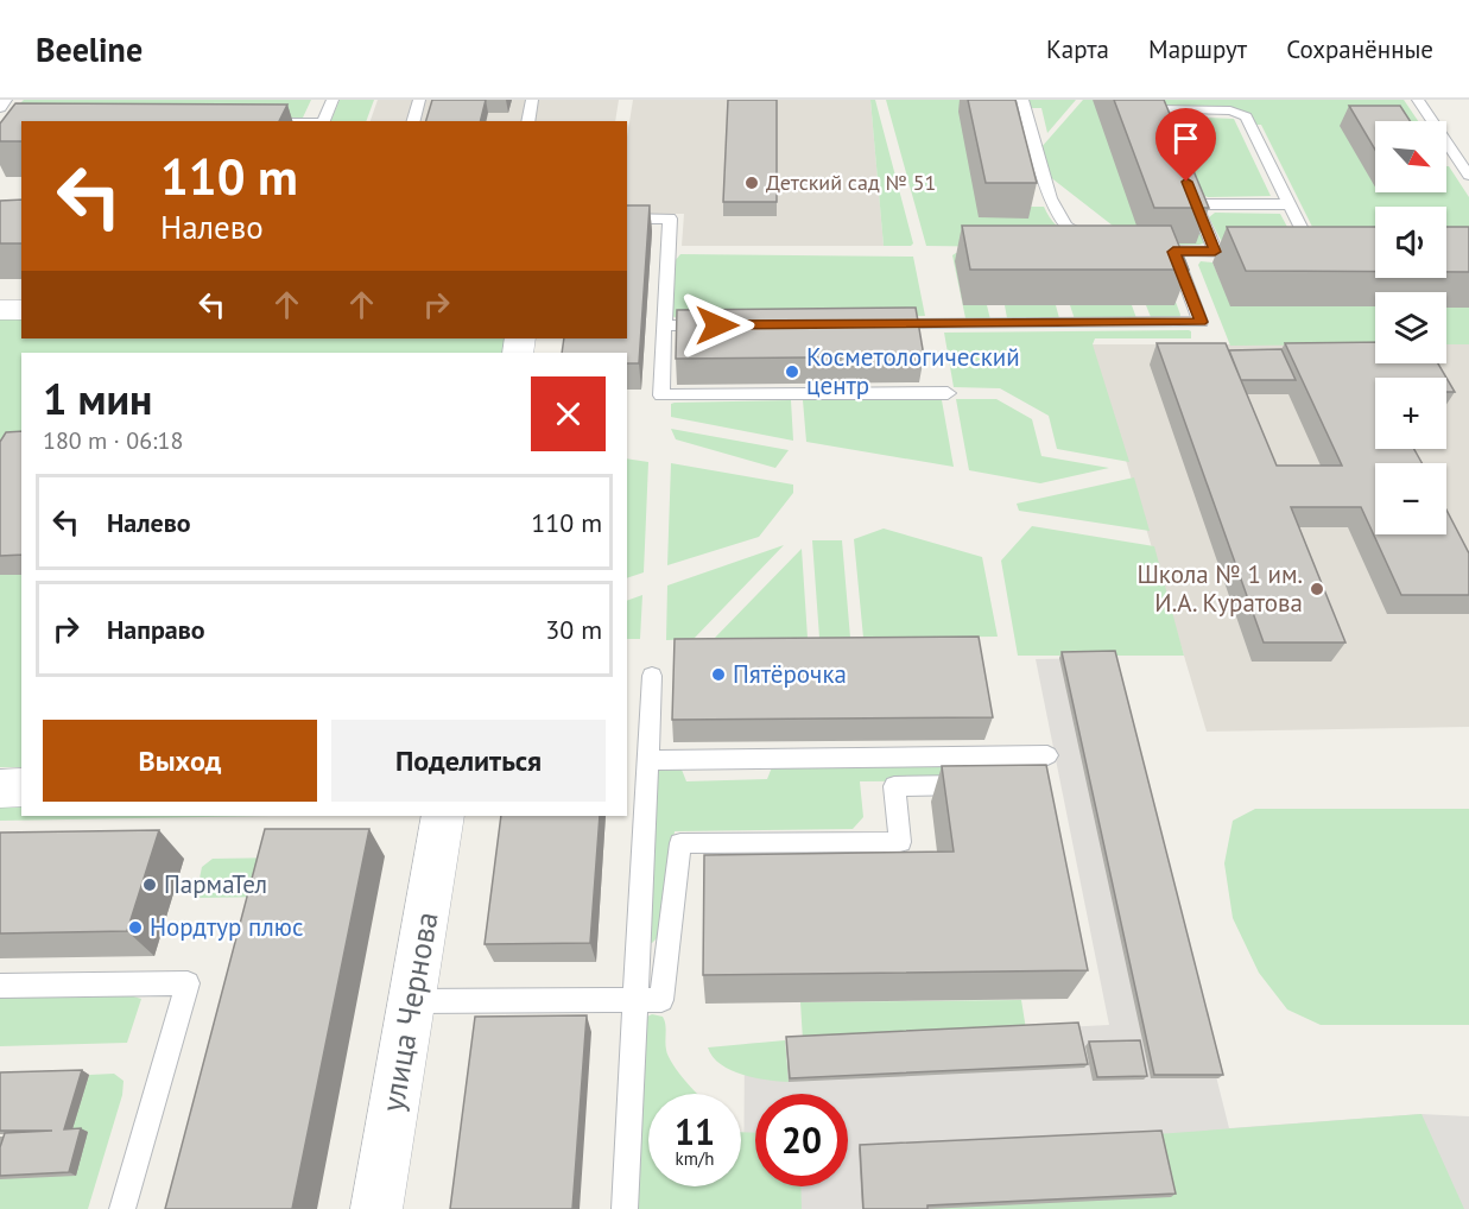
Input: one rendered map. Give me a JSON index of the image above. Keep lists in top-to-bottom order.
{
  "streets": {
    "street": ["улица Чернова"]
  },
  "places": [
    "Детский сад № 51",
    "Косметологический центр",
    "Школа № 1 им. И.А. Куратова",
    "Пятёрочка",
    "ПармаТел",
    "Нордтур плюс"
  ],
  "north": "bottom right",
  "page": {
    "header": "Beeline",
    "nav": ["Карта", "Маршрут", "Сохранённые"],
    "map_buttons": ["+", "−"],
    "turn": ["110 m", "Налево"],
    "heading": ["1 мин", "180 m · 06:18"],
    "list": [
      {
        "name": "Налево",
        "value": "110 m"
      },
      {
        "name": "Направо",
        "value": "30 m"
      }
    ],
    "buttons": ["Выход", "Поделиться"],
    "speed": "11 km/h",
    "limit": "20"
  }
}
